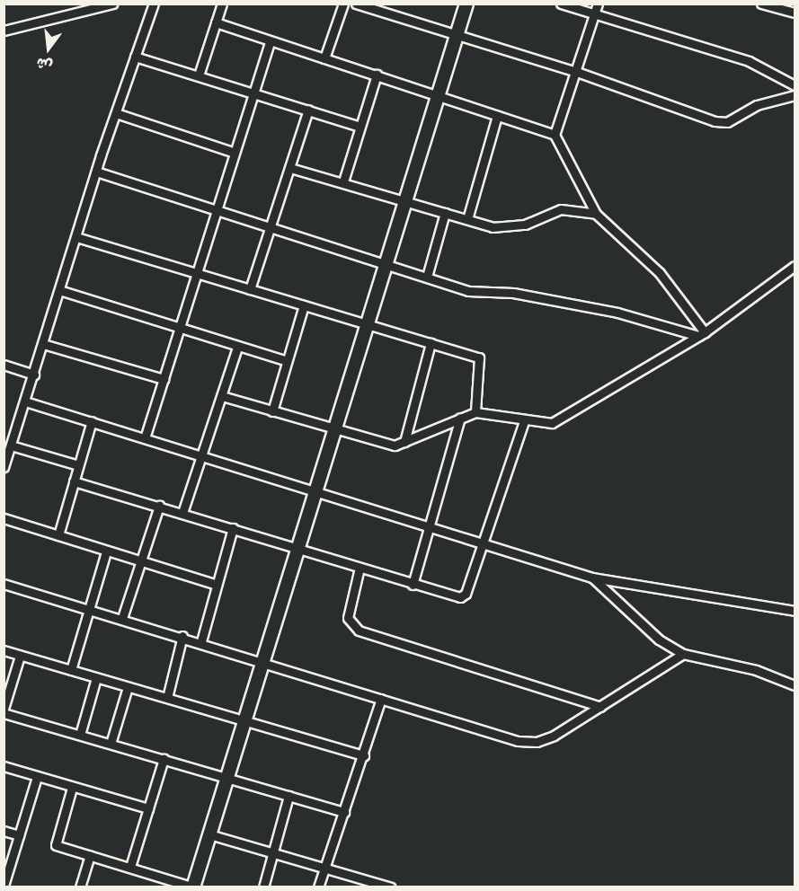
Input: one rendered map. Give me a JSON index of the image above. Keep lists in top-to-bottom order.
{
  "north": "bottom"
}
